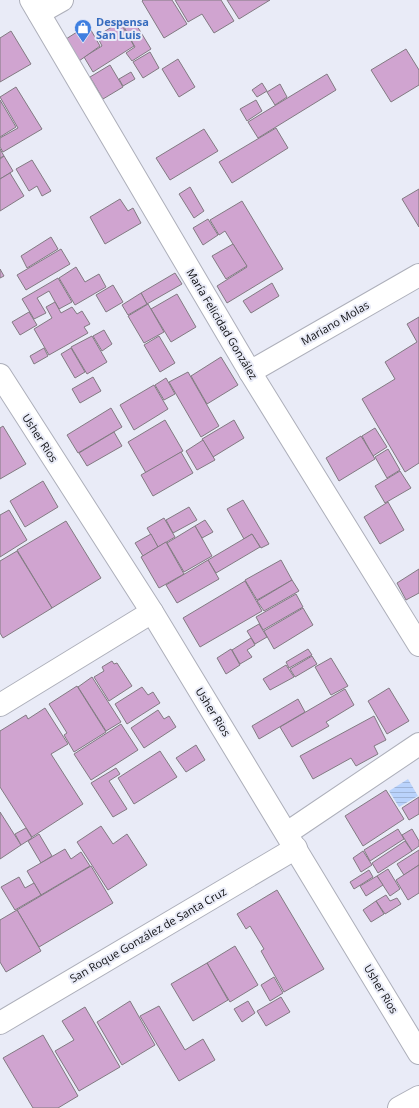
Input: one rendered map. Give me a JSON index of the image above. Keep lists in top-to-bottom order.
{
  "streets": {
    "street": [
      "Mariano Molas",
      "María Felicidad González",
      "Usher Rios",
      "San Roque González de Santa Cruz"
    ]
  },
  "crossings": [
    ["Mariano Molas", "María Felicidad González"],
    ["Usher Rios", "San Roque González de Santa Cruz"]
  ],
  "places": {
    "shop": ["Despensa San Luis"]
  }
}
